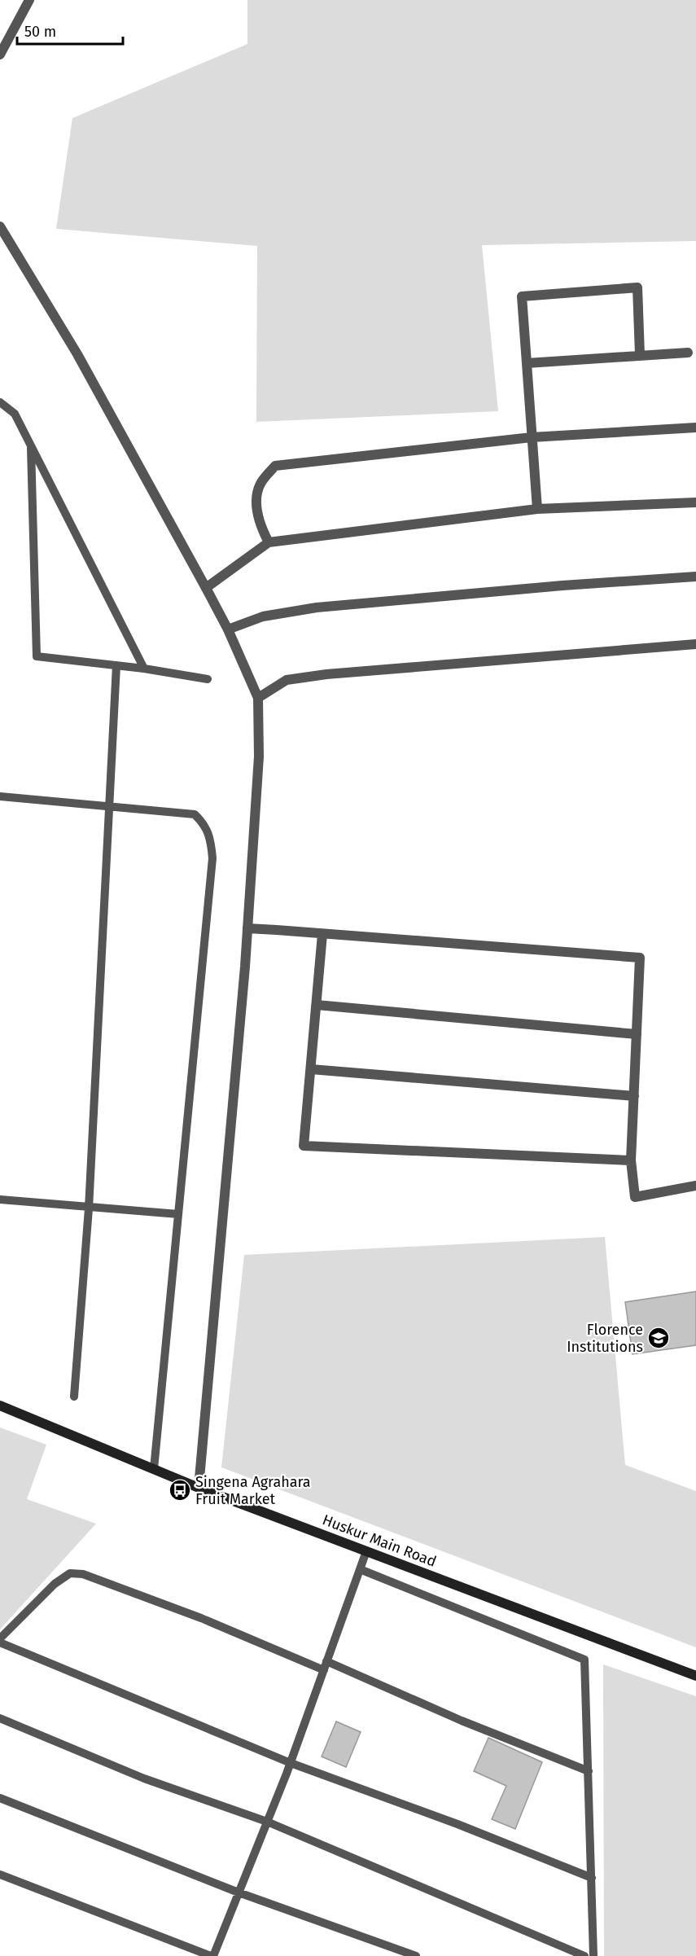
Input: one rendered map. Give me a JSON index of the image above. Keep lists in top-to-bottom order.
{
  "streets": {
    "main road": ["Huskur Main Road"]
  },
  "places": {
    "school or university": ["Florence Institutions"],
    "bus stop": ["Singena Agrahara Fruit Market"]
  },
  "scale_bar": "50 m"
}
